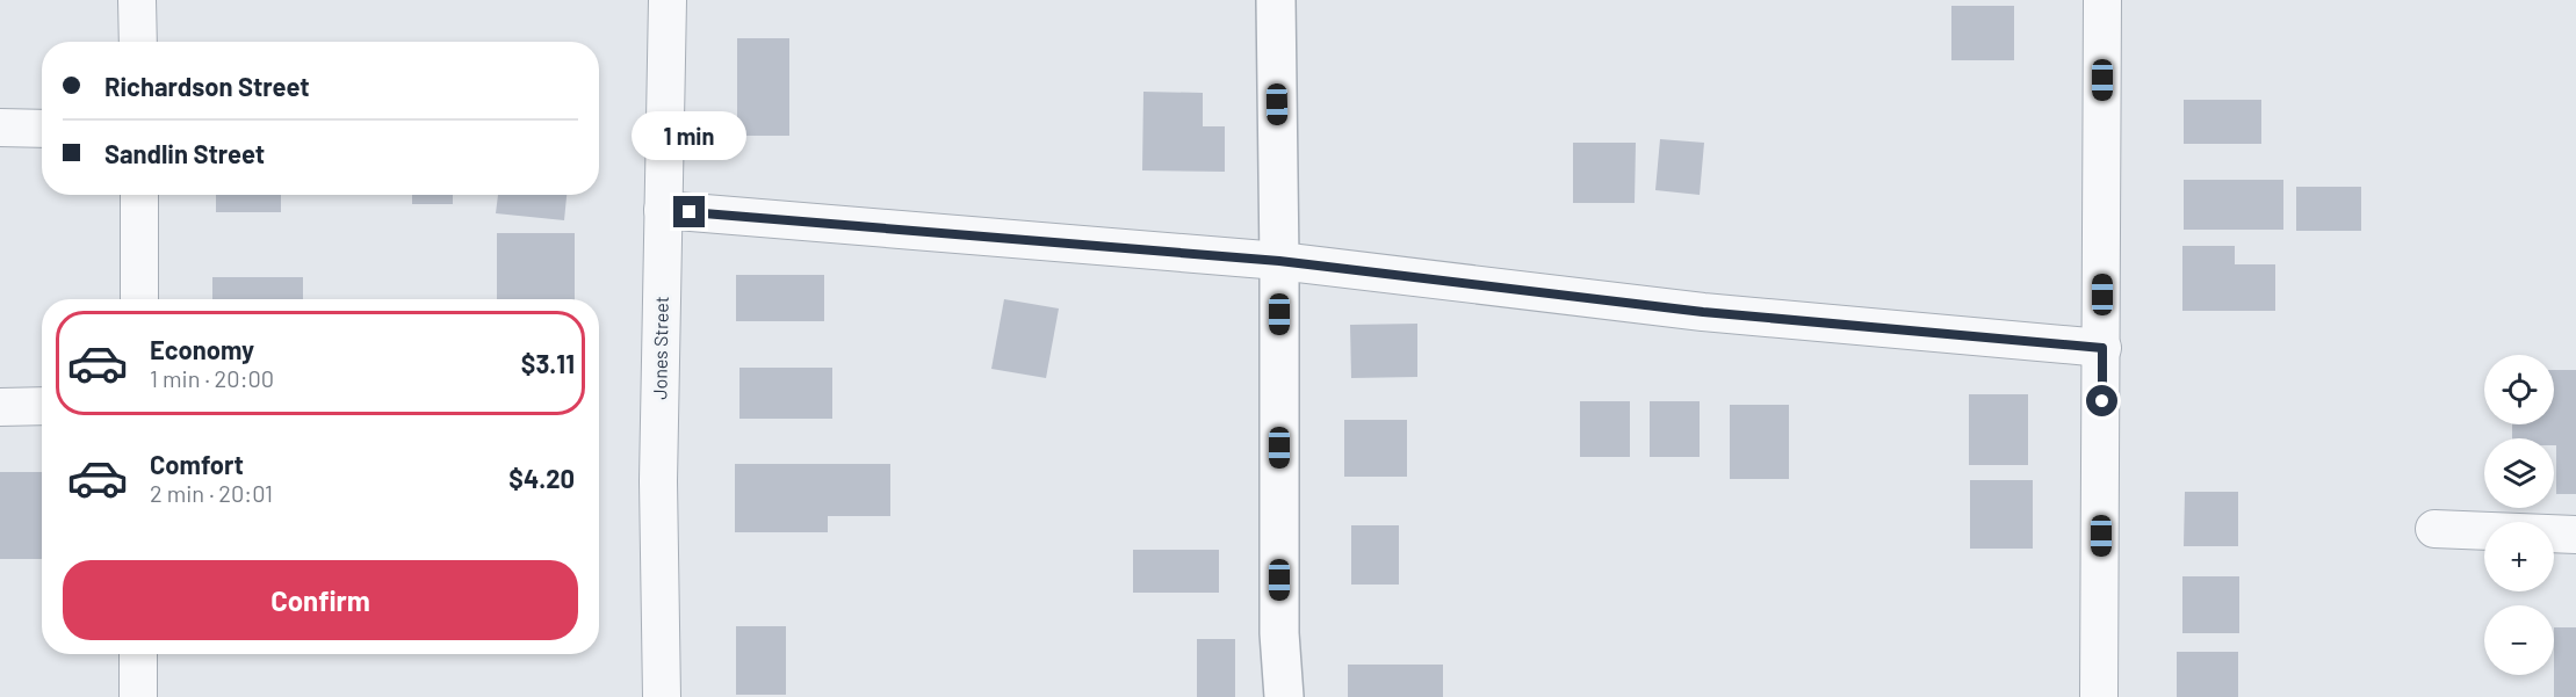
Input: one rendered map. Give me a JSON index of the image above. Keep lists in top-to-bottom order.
{
  "streets": {
    "street": ["Jones Street"]
  },
  "page": {
    "banner": ["Richardson Street", "Sandlin Street"],
    "bubble": "1 min",
    "list": [
      {
        "name": "Economy",
        "note": "1 min · 20:00",
        "value": "$3.11"
      },
      {
        "name": "Comfort",
        "note": "2 min · 20:01",
        "value": "$4.20"
      }
    ],
    "map_buttons": ["+", "−"],
    "buttons": "Confirm"
  }
}
